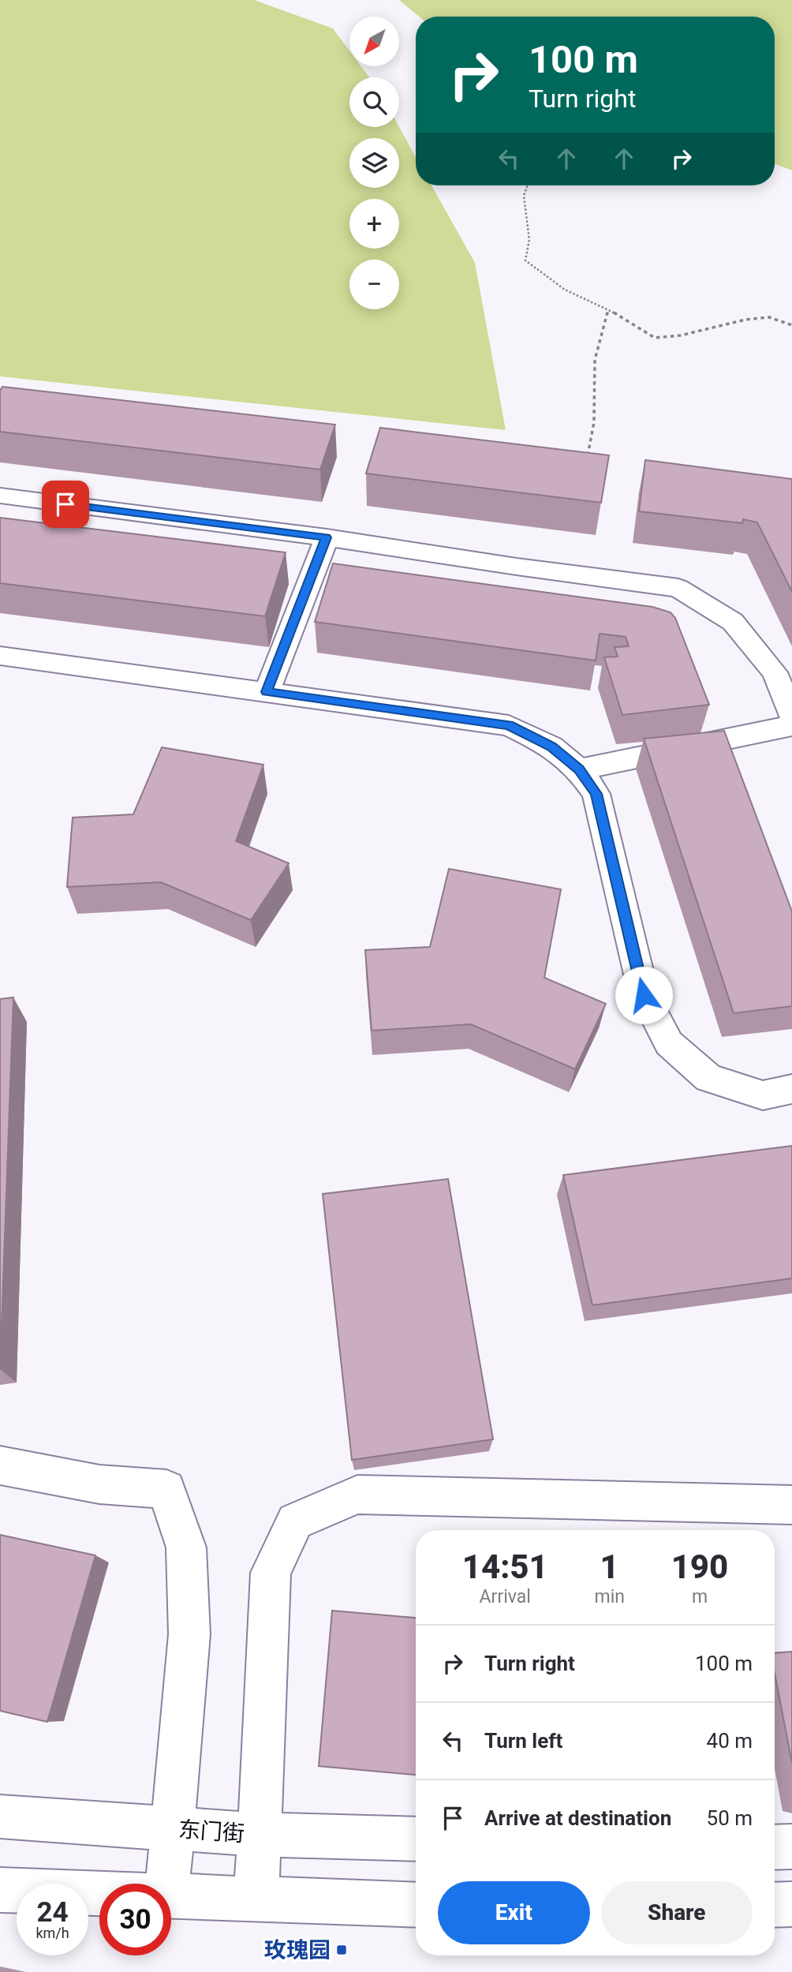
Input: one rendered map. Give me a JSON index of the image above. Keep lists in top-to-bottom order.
{
  "streets": {
    "street": ["东门街"]
  },
  "places": {
    "transit": ["玫瑰园"]
  },
  "north": "bottom left",
  "page": {
    "map_buttons": ["+", "−"],
    "turn": ["100 m", "Turn right"],
    "eta": [
      "14:51",
      "Arrival",
      "1",
      "min",
      "190",
      "m"
    ],
    "list": [
      {
        "name": "Turn right",
        "value": "100 m"
      },
      {
        "name": "Turn left",
        "value": "40 m"
      },
      {
        "name": "Arrive at destination",
        "value": "50 m"
      }
    ],
    "buttons": ["Exit", "Share"],
    "speed": "24 km/h",
    "limit": "30"
  }
}
